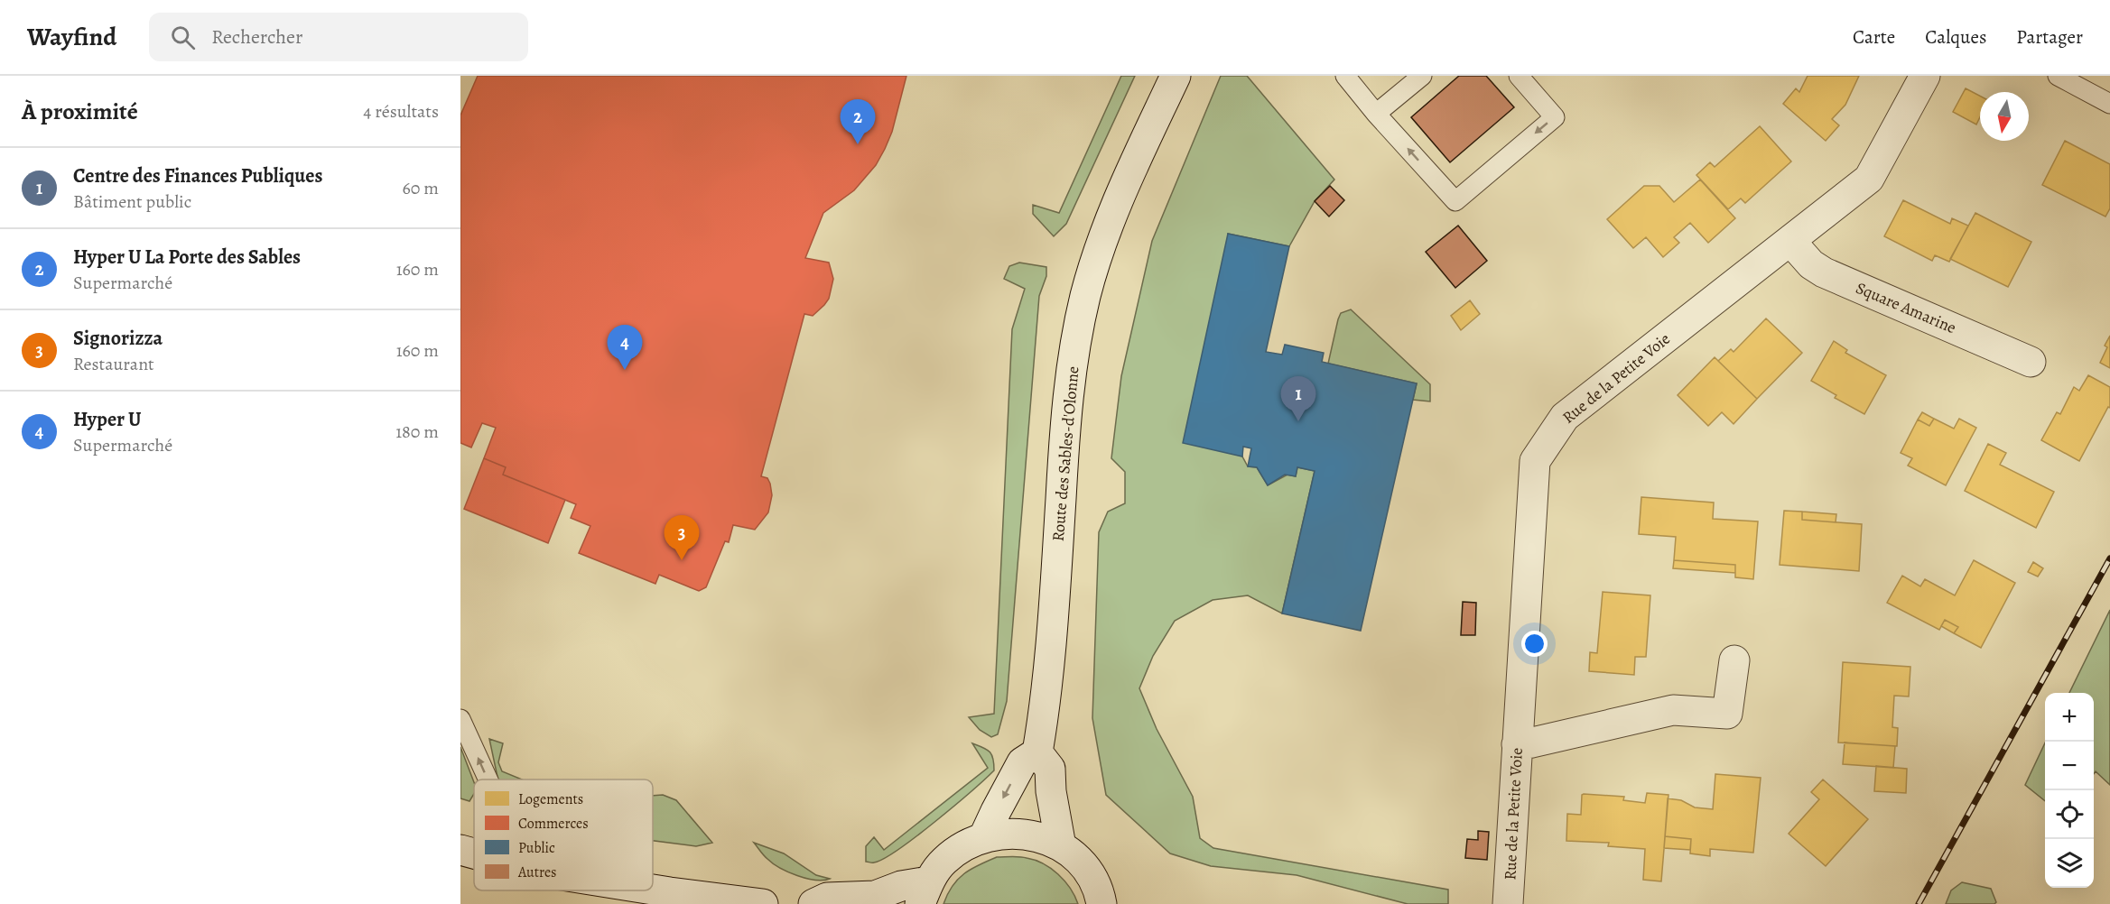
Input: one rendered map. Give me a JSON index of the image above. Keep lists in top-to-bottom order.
{
  "streets": {
    "main road": ["Square Amarine", "Rue de la Petite Voie", "Route des Sables-d'Olonne"]
  },
  "crossings": [
    ["Square Amarine", "Rue de la Petite Voie"]
  ],
  "legend": [
    "Logements",
    "Commerces",
    "Public",
    "Autres"
  ],
  "north": "bottom",
  "page": {
    "header": "Wayfind",
    "search": "Rechercher",
    "nav": ["Carte", "Calques", "Partager"],
    "heading": ["À proximité", "4 résultats"],
    "pins": [
      "2",
      "4",
      "1",
      "3"
    ],
    "list": [
      {
        "mark": "1",
        "name": "Centre des Finances Publiques",
        "note": "Bâtiment public",
        "value": "60 m"
      },
      {
        "mark": "2",
        "name": "Hyper U La Porte des Sables",
        "note": "Supermarché",
        "value": "160 m"
      },
      {
        "mark": "3",
        "name": "Signorizza",
        "note": "Restaurant",
        "value": "160 m"
      },
      {
        "mark": "4",
        "name": "Hyper U",
        "note": "Supermarché",
        "value": "180 m"
      }
    ],
    "map_buttons": ["+", "−"]
  }
}
